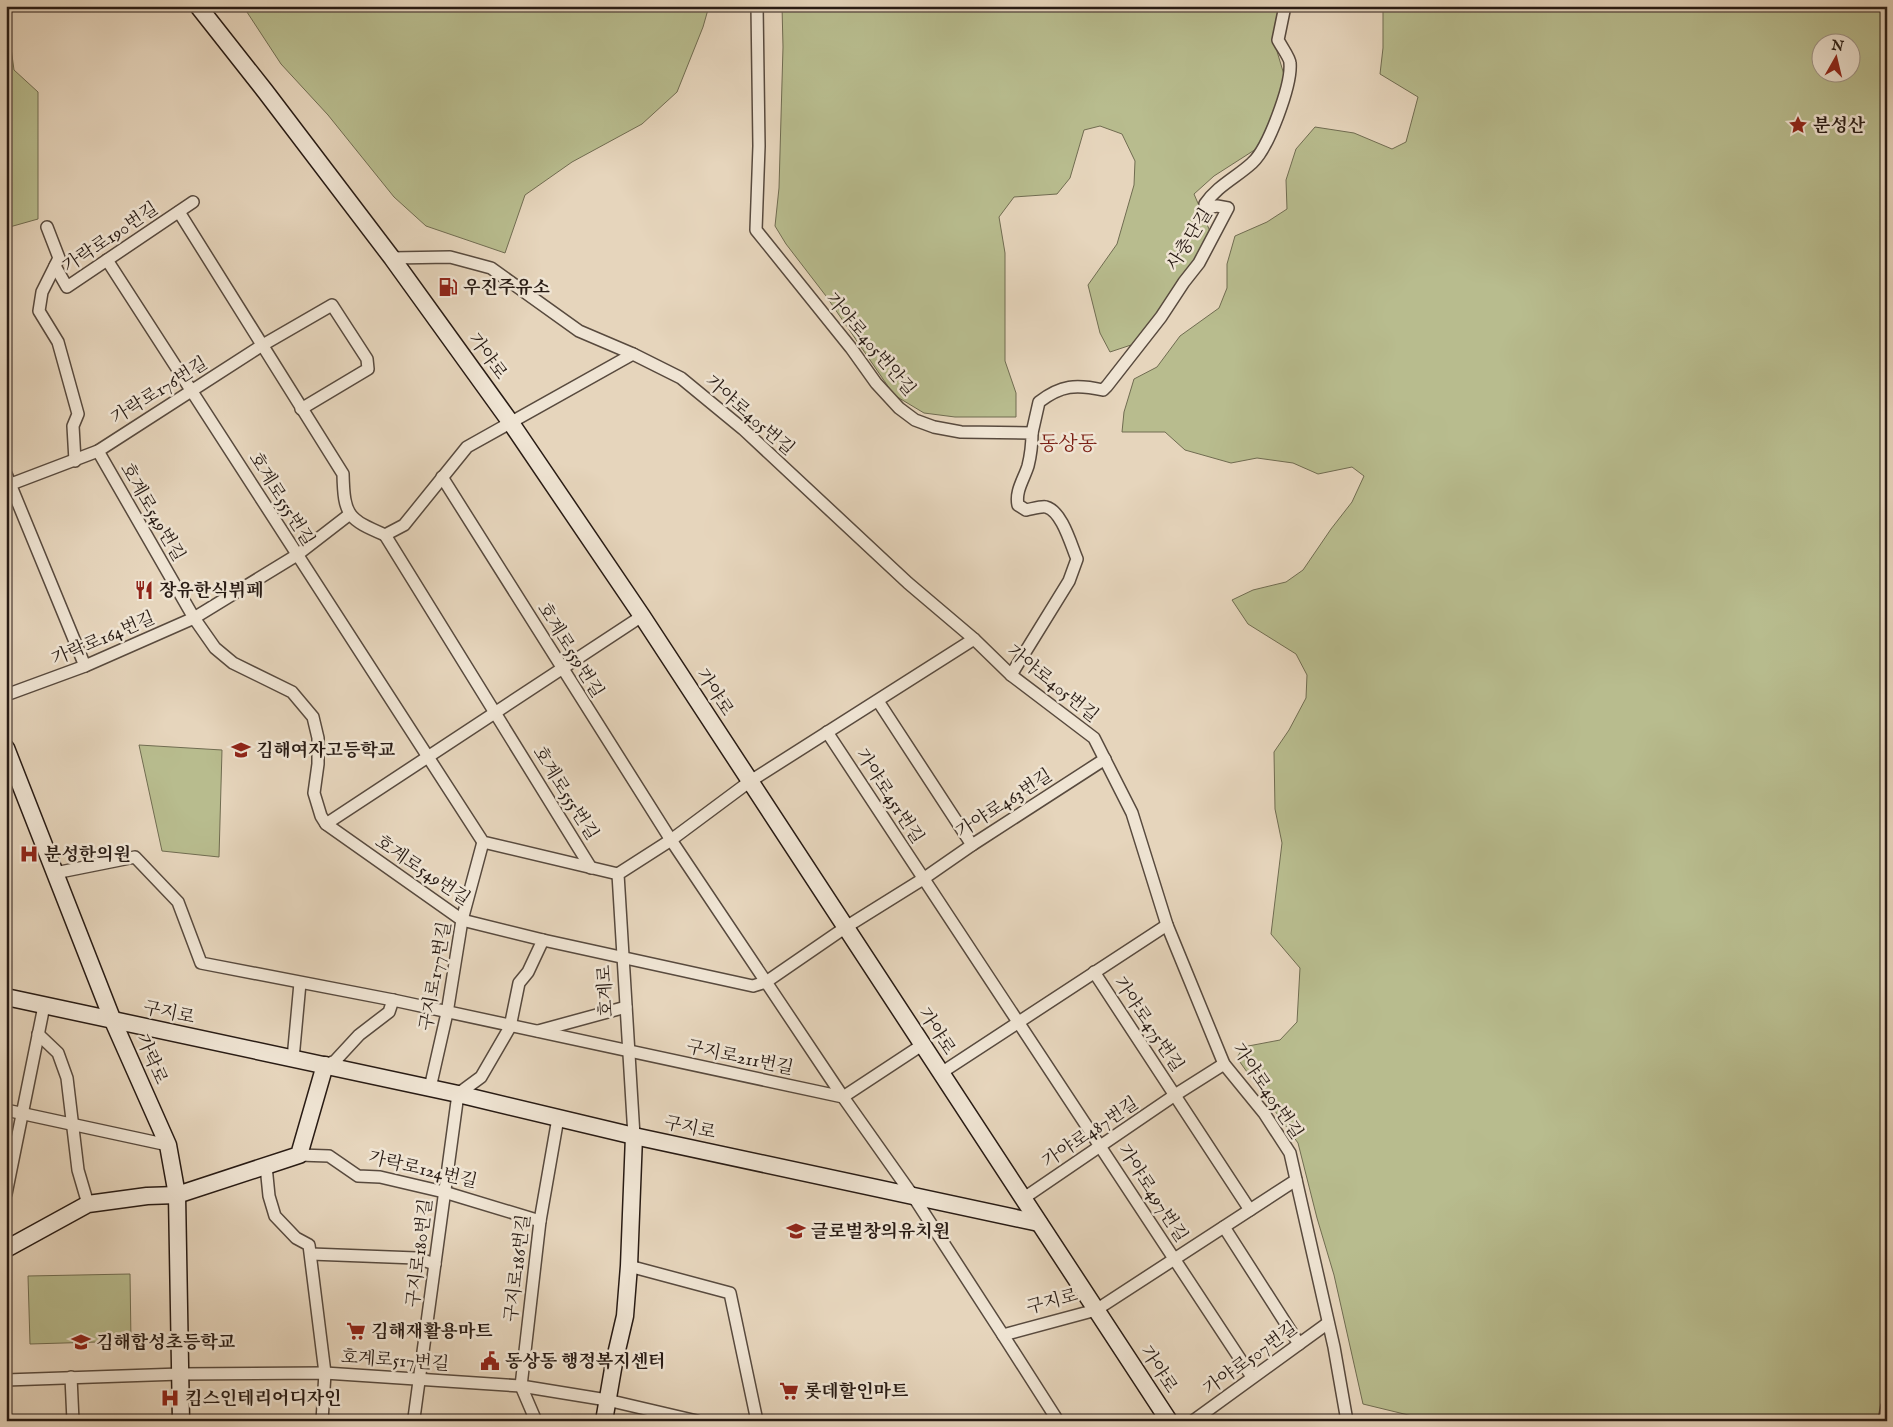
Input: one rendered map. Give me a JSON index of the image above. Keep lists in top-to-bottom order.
{
  "streets": {
    "main road": [
      "가야로",
      "호계로",
      "구지로",
      "가락로",
      "가락로124번길"
    ],
    "street": [
      "가락로190번길",
      "사충단길",
      "가야로405번안길",
      "가락로176번길",
      "가야로405번길",
      "호계로555번길",
      "호계로549번길",
      "가락로164번길",
      "호계로559번길",
      "가야로451번길",
      "가야로463번길",
      "구지로177번길",
      "가야로475번길",
      "구지로211번길",
      "가야로487번길",
      "가야로497번길",
      "구지로180번길",
      "구지로186번길",
      "가야로507번길",
      "호계로517번길"
    ]
  },
  "crossings": [
    ["가락로190번길", "가락로176번길"],
    ["가락로190번길", "호계로555번길"],
    ["사충단길", "가야로405번안길"],
    ["가야로", "가야로405번길"],
    ["가야로", "가야로463번길"],
    ["가야로", "구지로"],
    ["가야로", "가야로475번길"],
    ["가야로", "가야로487번길"],
    ["가야로", "가야로497번길"],
    ["가락로176번길", "호계로555번길"],
    ["가락로176번길", "호계로549번길"],
    ["가락로176번길", "가락로164번길"],
    ["가야로405번길", "가야로463번길"],
    ["가야로405번길", "가야로475번길"],
    ["가야로405번길", "가야로487번길"],
    ["가야로405번길", "가야로497번길"],
    ["가야로405번길", "가야로507번길"],
    ["호계로555번길", "가락로164번길"],
    ["호계로555번길", "구지로177번길"],
    ["호계로555번길", "호계로"],
    ["호계로549번길", "가락로164번길"],
    ["호계로549번길", "구지로177번길"],
    ["호계로549번길", "호계로"],
    ["호계로559번길", "구지로211번길"],
    ["가야로451번길", "가야로463번길"],
    ["구지로177번길", "구지로"],
    ["구지로177번길", "구지로211번길"],
    ["호계로", "구지로"],
    ["호계로", "구지로211번길"],
    ["호계로", "호계로517번길"],
    ["구지로", "구지로211번길"],
    ["구지로", "가락로"],
    ["구지로", "가야로497번길"],
    ["구지로", "구지로180번길"],
    ["구지로", "구지로186번길"],
    ["가야로475번길", "가야로487번길"],
    ["구지로211번길", "가락로"],
    ["가락로", "가락로124번길"],
    ["가락로", "호계로517번길"],
    ["가야로487번길", "가야로497번길"],
    ["가락로124번길", "구지로180번길"],
    ["가락로124번길", "구지로186번길"],
    ["가야로497번길", "가야로507번길"],
    ["구지로180번길", "호계로517번길"],
    ["구지로186번길", "호계로517번길"]
  ],
  "districts": ["동상동"],
  "places": {
    "place": ["분성산"],
    "fuel station": ["우진주유소"],
    "restaurant": ["장유한식뷔페"],
    "school or university": ["김해여자고등학교", "글로벌창의유치원", "김해합성초등학교"],
    "hospital": ["분성한의원", "킴스인테리어디자인"],
    "supermarket": ["김해재활용마트", "롯데할인마트"],
    "public building": ["동상동 행정복지센터"]
  },
  "north": "top"
}
